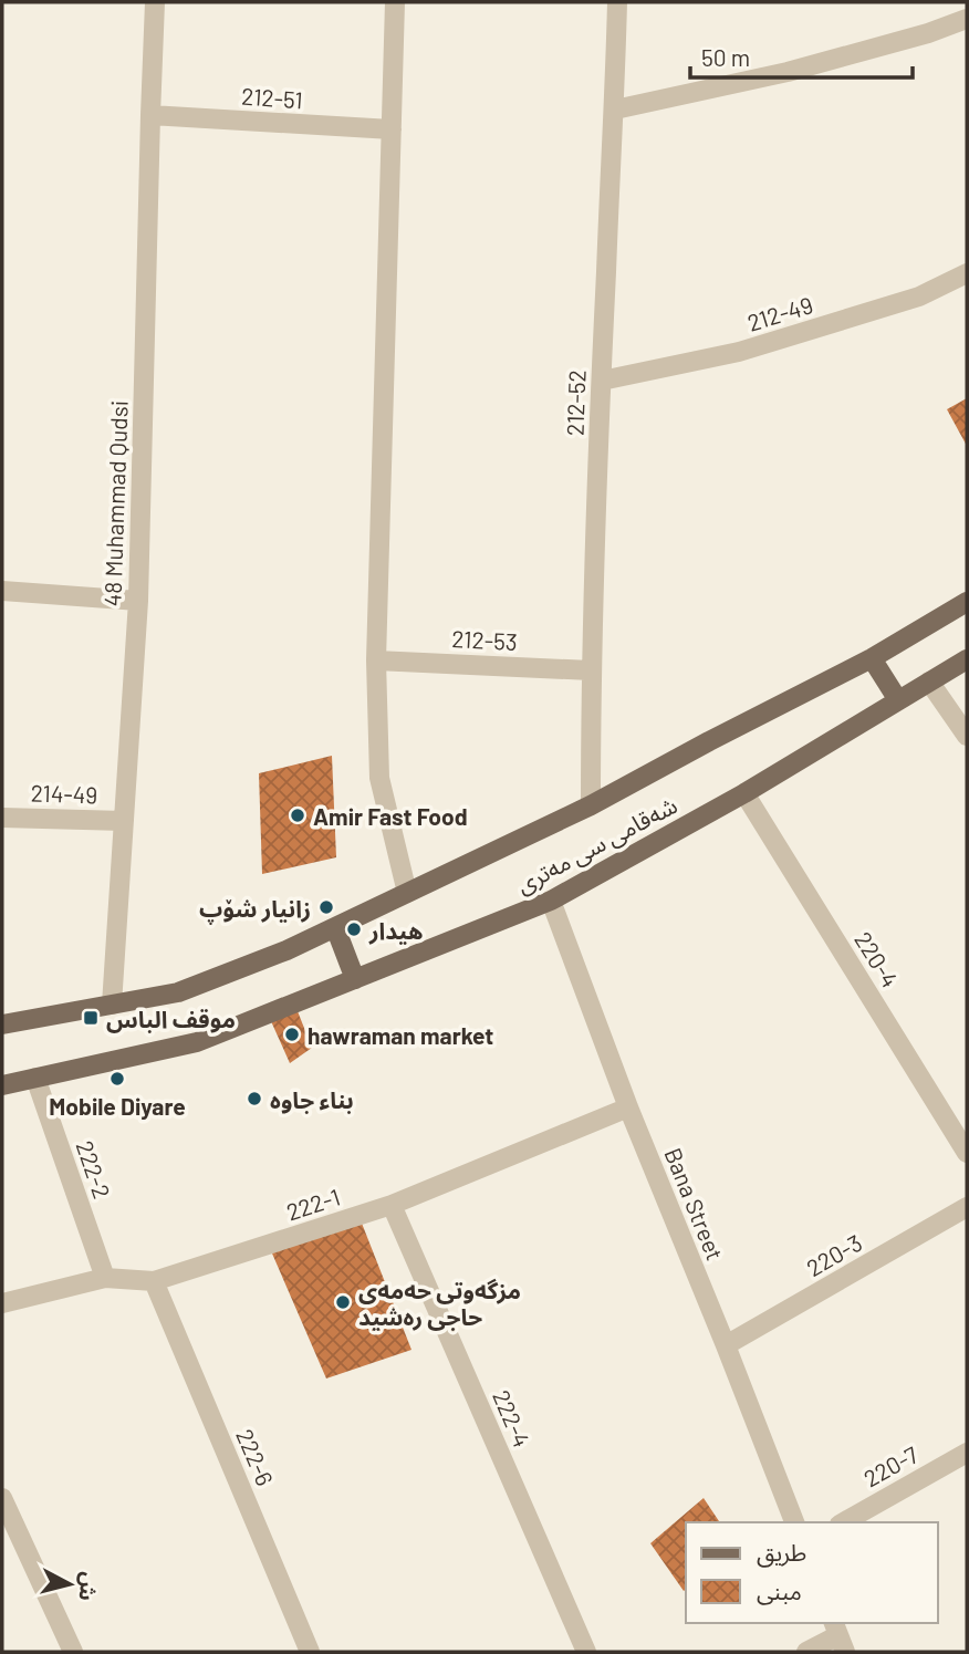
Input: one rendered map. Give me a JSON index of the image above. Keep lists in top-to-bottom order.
{
  "streets": {
    "main road": ["شەقامی سی مەتری"],
    "street": [
      "212-51",
      "212-49",
      "212-52",
      "48 Muhammad Qudsi",
      "212-53",
      "214-49",
      "220-4",
      "222-2",
      "222-1",
      "Bana Street",
      "220-3",
      "222-4",
      "222-6",
      "220-7"
    ]
  },
  "crossings": [
    ["212-51", "48 Muhammad Qudsi"],
    ["212-49", "212-52"],
    ["212-52", "212-53"],
    ["212-52", "شەقامی سی مەتری"],
    ["48 Muhammad Qudsi", "214-49"],
    ["48 Muhammad Qudsi", "شەقامی سی مەتری"],
    ["شەقامی سی مەتری", "220-4"],
    ["شەقامی سی مەتری", "222-2"],
    ["شەقامی سی مەتری", "Bana Street"],
    ["222-2", "222-1"],
    ["222-1", "Bana Street"],
    ["222-1", "222-4"],
    ["222-1", "222-6"],
    ["Bana Street", "220-3"]
  ],
  "places": {
    "other": [
      "Amir Fast Food",
      "زانیار شۆپ",
      "هيدار",
      "hawraman market",
      "Mobile Diyare",
      "بناء جاوە",
      "مزگەوتی حەمەی حاجی رەشید"
    ],
    "transit": ["موقف الباس"]
  },
  "legend": ["طريق", "مبنى"],
  "scale_bar": "50 m",
  "north": "right"
}
